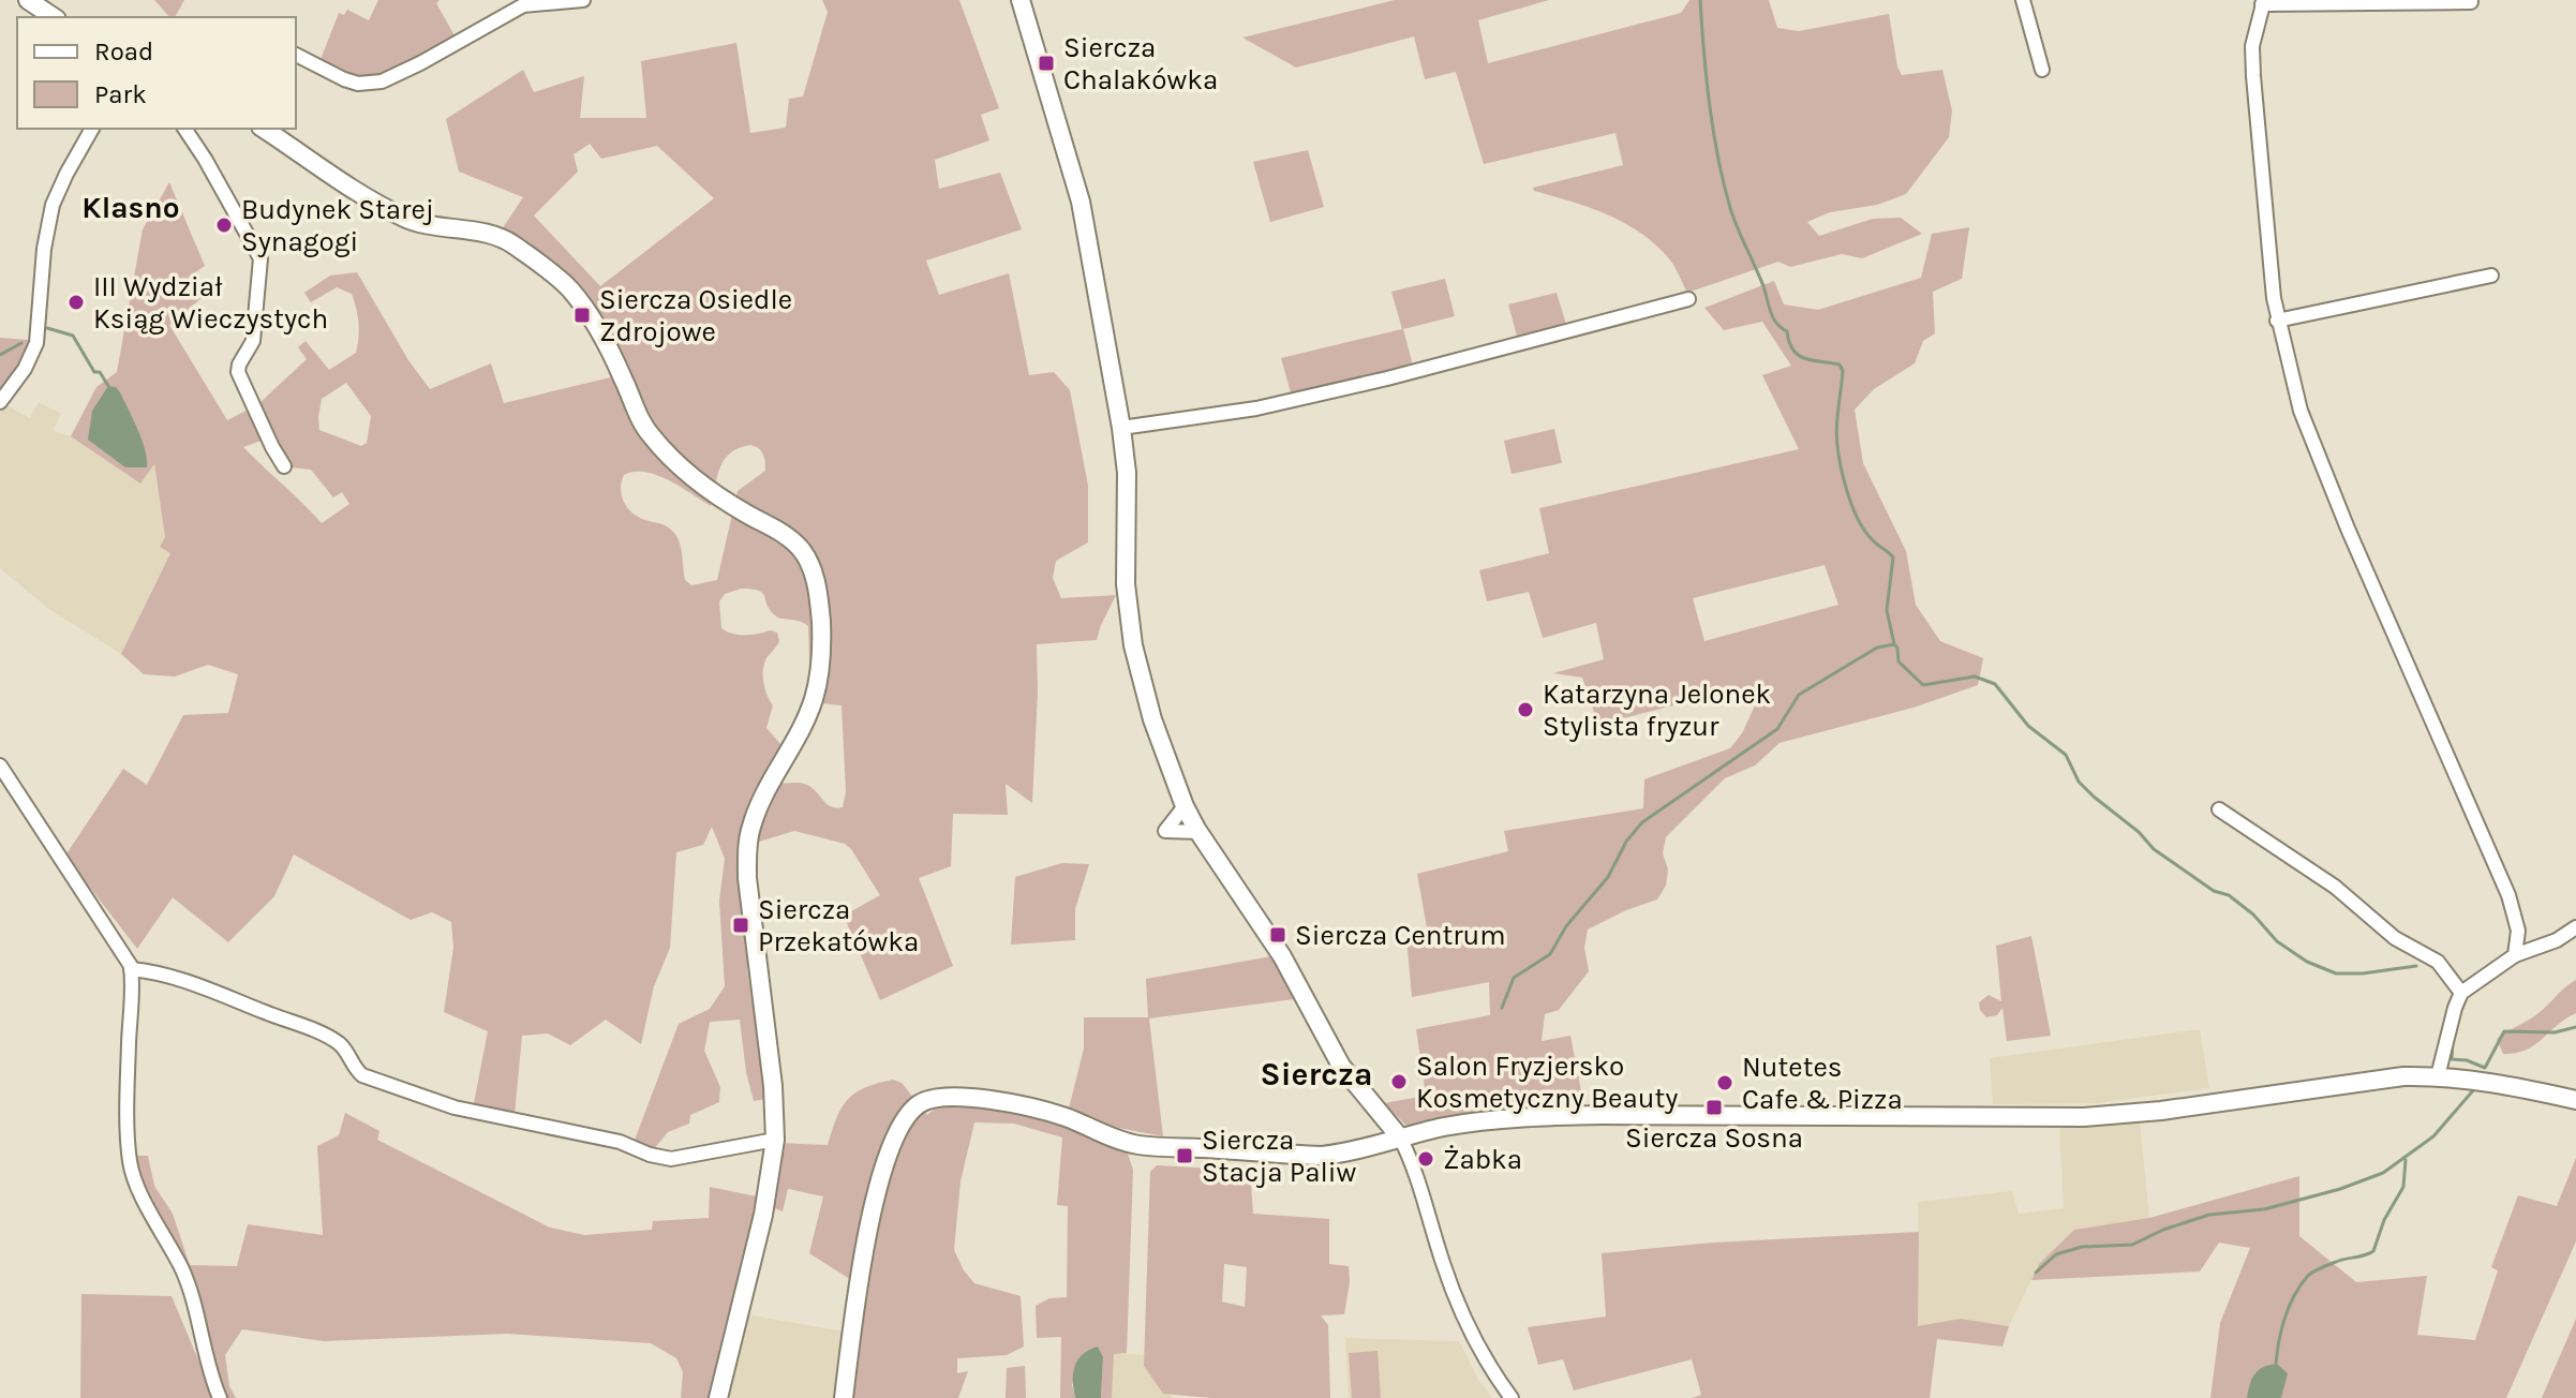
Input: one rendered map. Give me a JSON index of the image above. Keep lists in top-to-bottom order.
{
  "districts": ["Klasno", "Siercza"],
  "places": {
    "transit": [
      "Siercza Chalakówka",
      "Siercza Osiedle Zdrojowe",
      "Siercza Przekatówka",
      "Siercza Centrum",
      "Siercza Sosna",
      "Siercza Stacja Paliw"
    ],
    "other": [
      "Budynek Starej Synagogi",
      "III Wydział Ksiąg Wieczystych",
      "Katarzyna Jelonek Stylista fryzur",
      "Salon Fryzjersko Kosmetyczny Beauty",
      "Nutetes Cafe & Pizza",
      "Żabka"
    ]
  },
  "legend": ["Road", "Park"]
}
